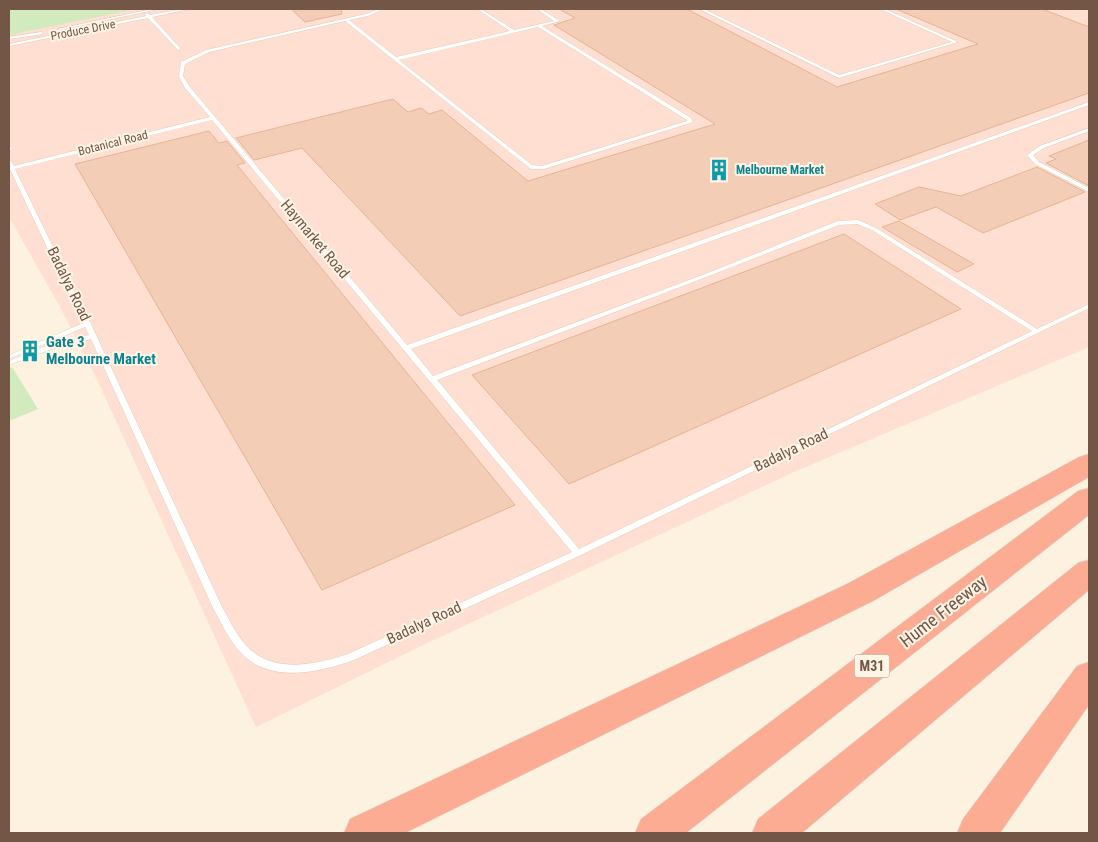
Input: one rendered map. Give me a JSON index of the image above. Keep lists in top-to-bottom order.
{
  "streets": {
    "highway": ["Hume Freeway", "M31"],
    "lane": [
      "Produce Drive",
      "Botanical Road",
      "Haymarket Road",
      "Badalya Road"
    ]
  },
  "crossings": [
    ["Botanical Road", "Haymarket Road"],
    ["Botanical Road", "Badalya Road"],
    ["Haymarket Road", "Badalya Road"]
  ],
  "places": {
    "building": ["Melbourne Market", "Gate 3 Melbourne Market"]
  }
}
